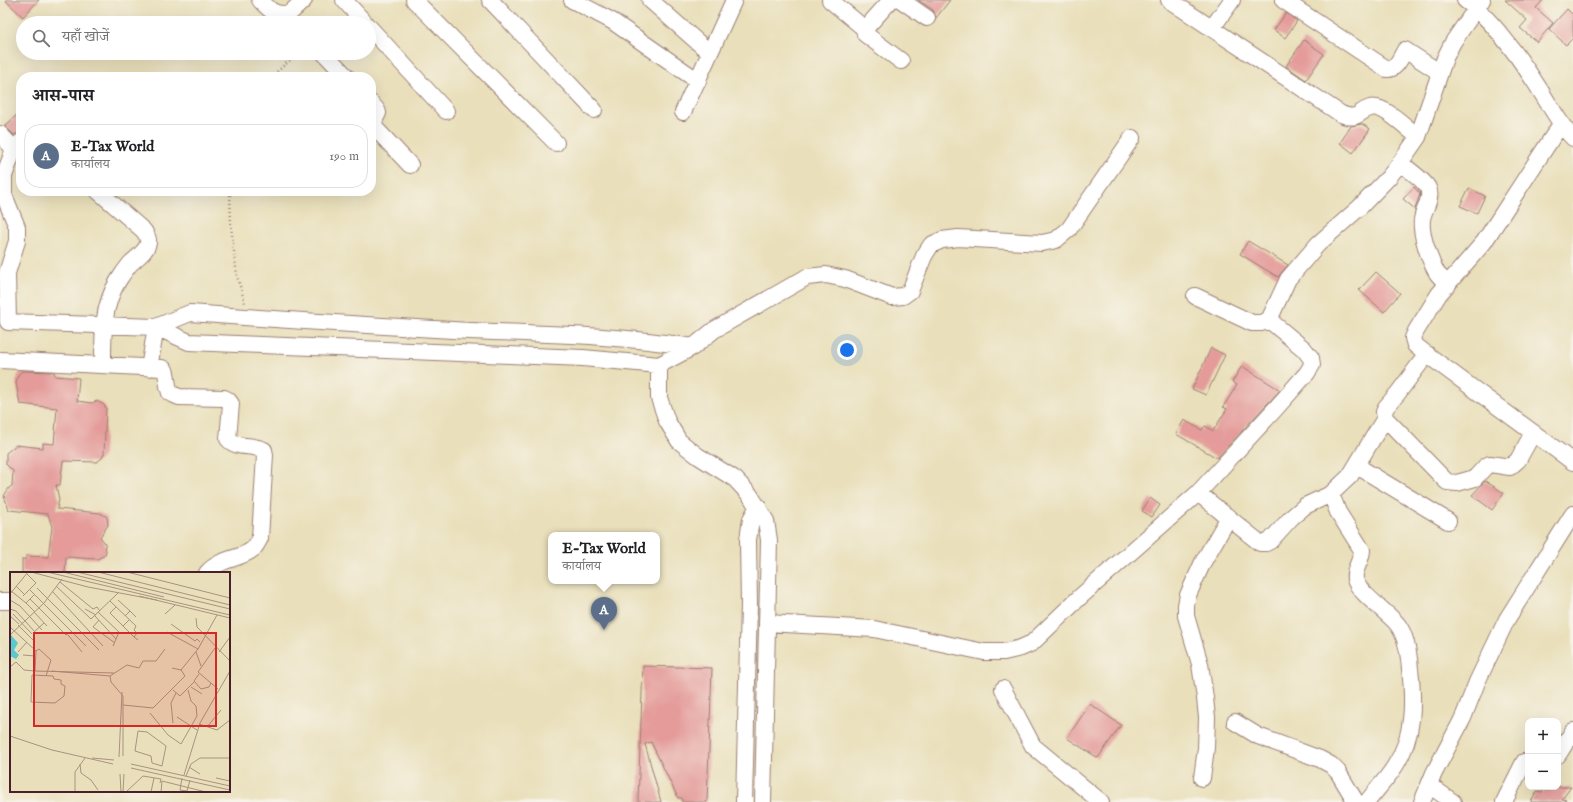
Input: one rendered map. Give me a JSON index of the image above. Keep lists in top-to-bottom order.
{
  "page": {
    "search": "यहाँ खोजें",
    "heading": "आस-पास",
    "list": [
      {
        "mark": "A",
        "name": "E-Tax World",
        "note": "कार्यालय",
        "value": "190 m"
      }
    ],
    "popup": ["E-Tax World", "कार्यालय"],
    "pins": "A",
    "map_buttons": ["+", "−"]
  }
}
